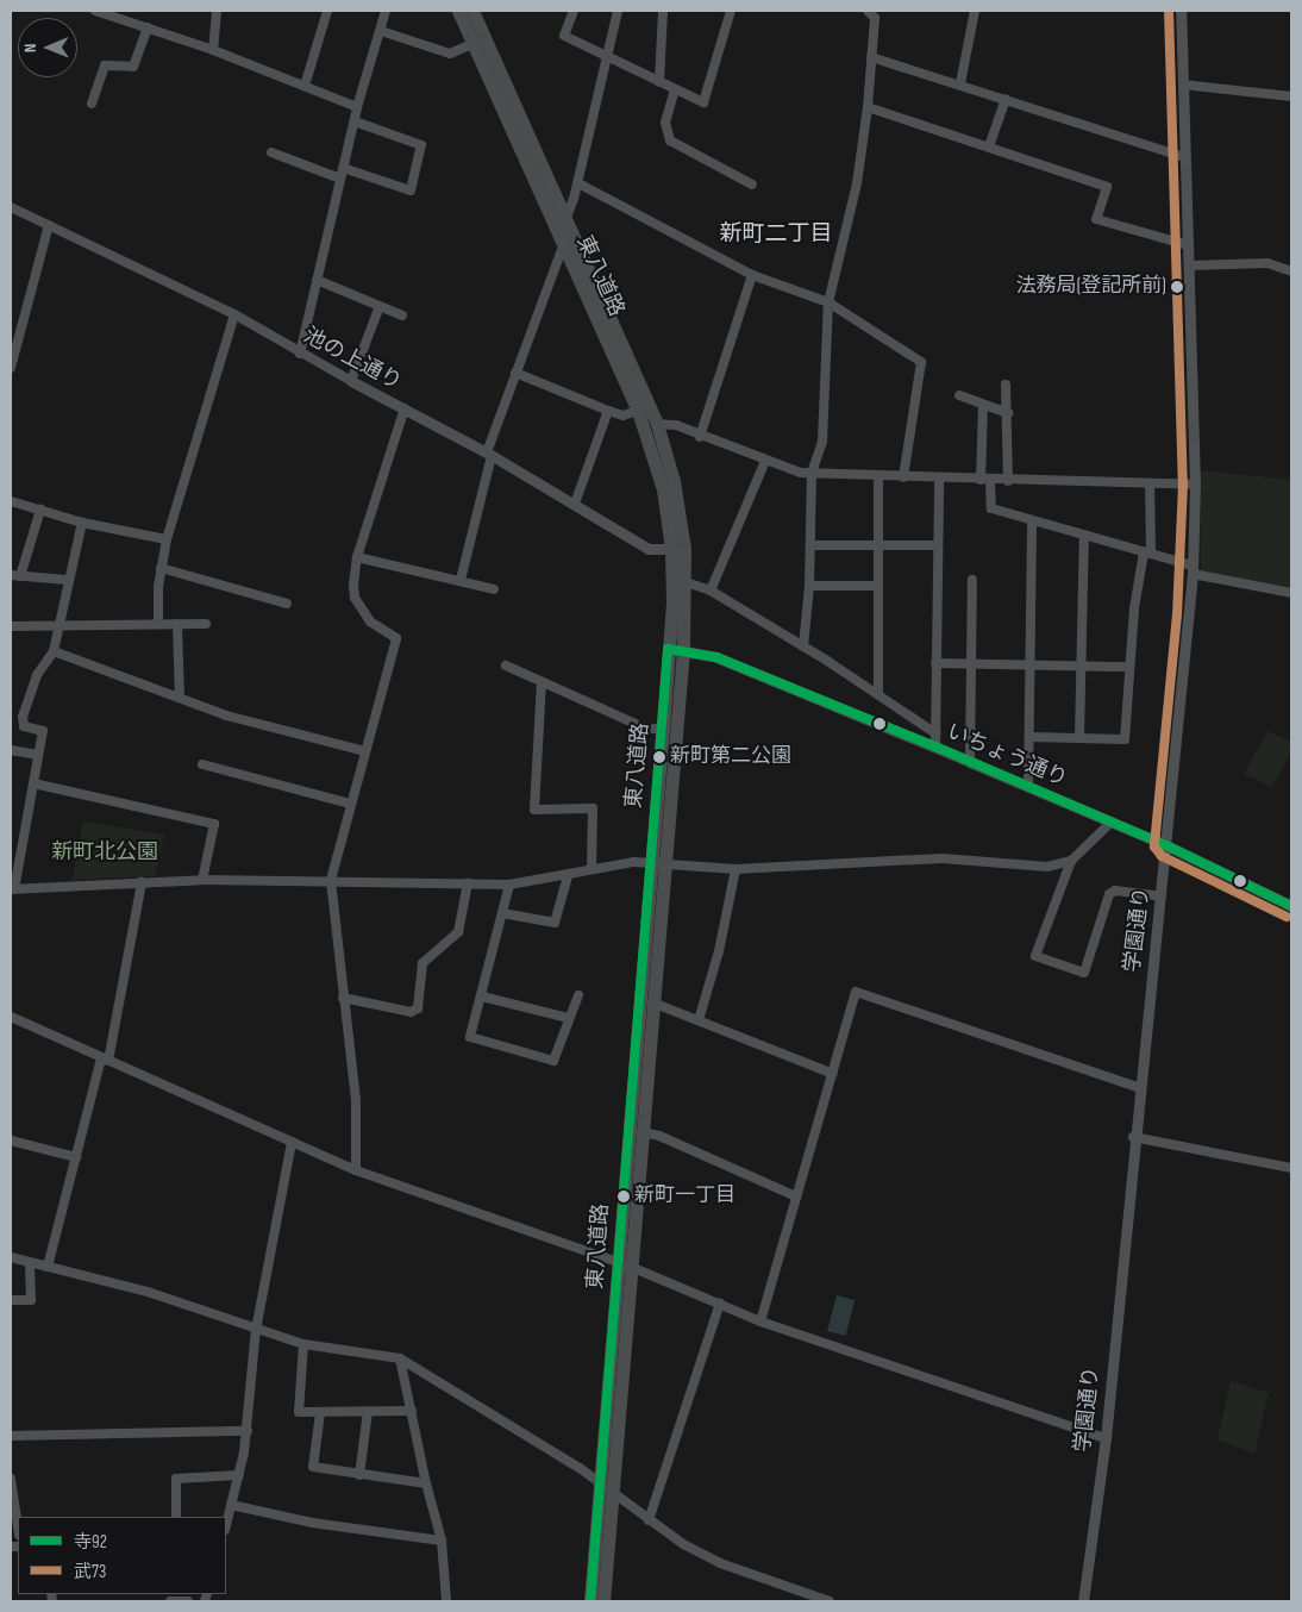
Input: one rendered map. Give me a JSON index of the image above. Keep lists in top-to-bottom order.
{
  "streets": {
    "main road": ["東八道路"],
    "street": ["池の上通り", "いちょう通り", "学園通り"]
  },
  "crossings": [
    ["東八道路", "池の上通り"],
    ["東八道路", "いちょう通り"],
    ["いちょう通り", "学園通り"]
  ],
  "districts": ["新町二丁目"],
  "parks": ["新町北公園"],
  "places": ["法務局(登記所前)", "新町第二公園", "新町一丁目"],
  "lines": ["transit line 武73", "transit line 寺92"],
  "legend": ["寺92", "武73"],
  "north": "left"
}
